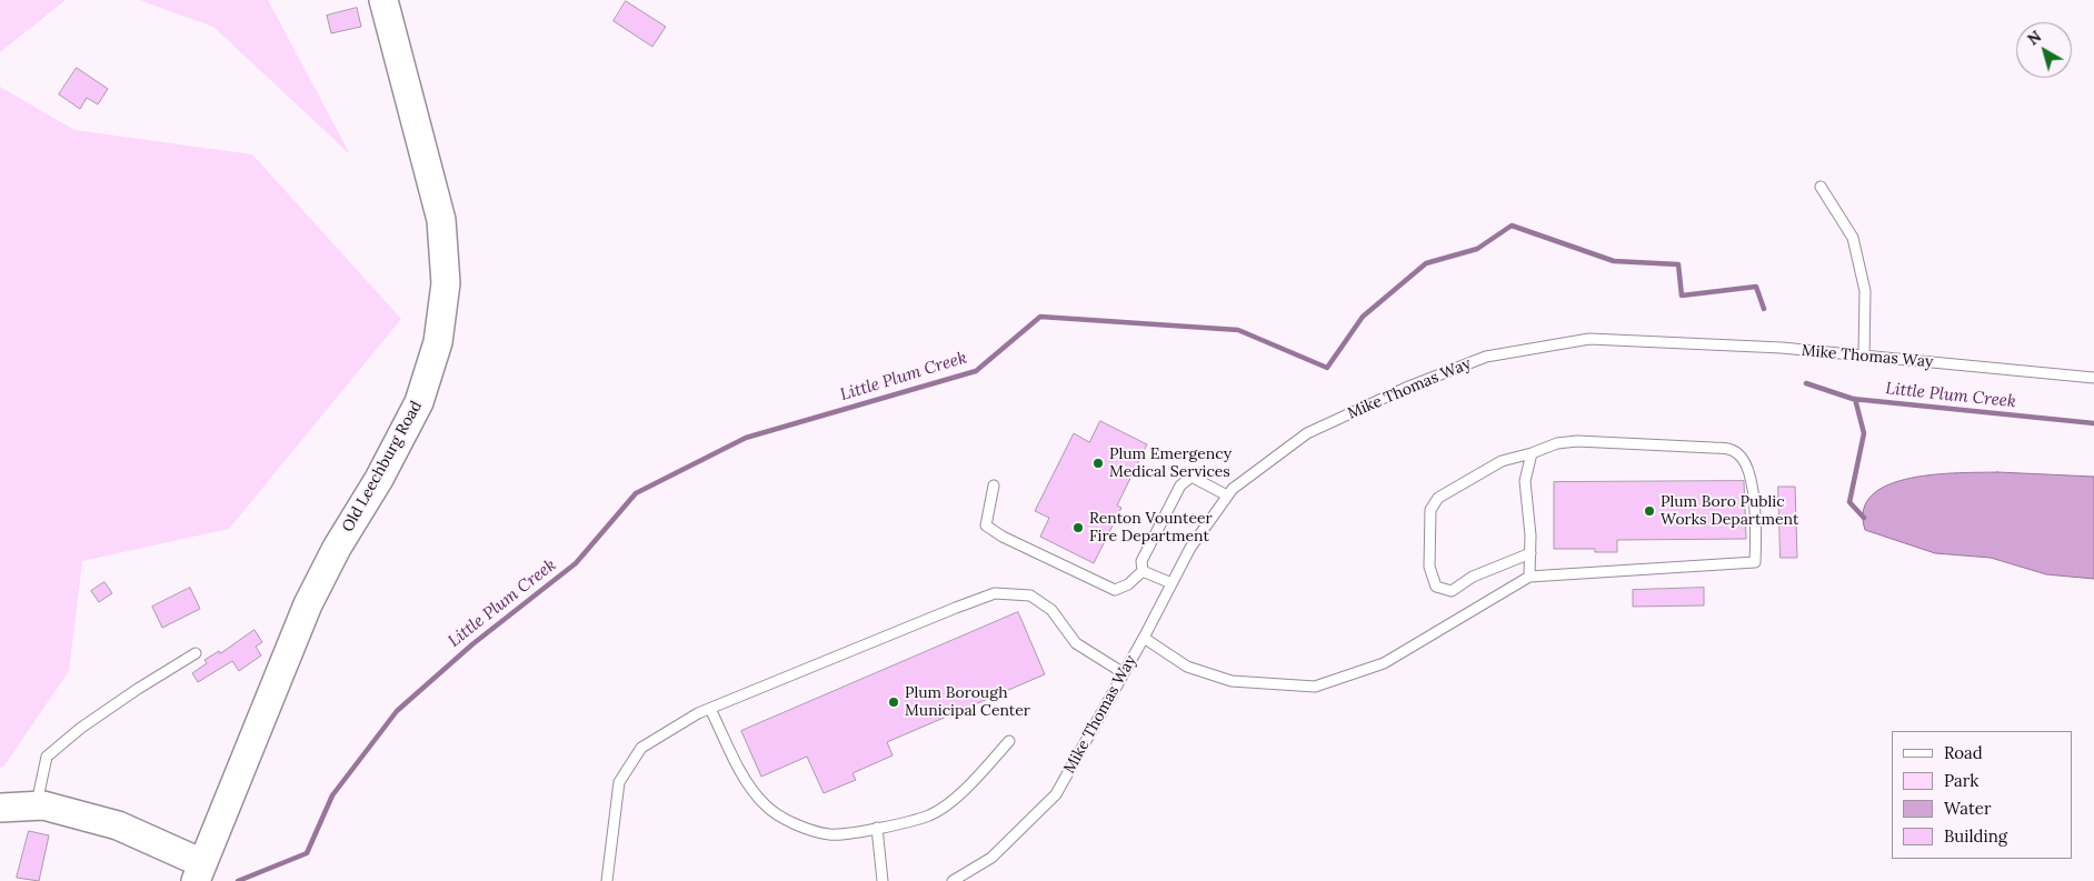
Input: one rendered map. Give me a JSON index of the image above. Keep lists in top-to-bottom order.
{
  "streets": {
    "street": ["Old Leechburg Road"],
    "lane": ["Mike Thomas Way"]
  },
  "water": ["Little Plum Creek"],
  "places": [
    "Plum Emergency Medical Services",
    "Plum Boro Public Works Department",
    "Renton Vounteer Fire Department",
    "Plum Borough Municipal Center"
  ],
  "legend": [
    "Road",
    "Park",
    "Water",
    "Building"
  ],
  "north": "top left"
}
